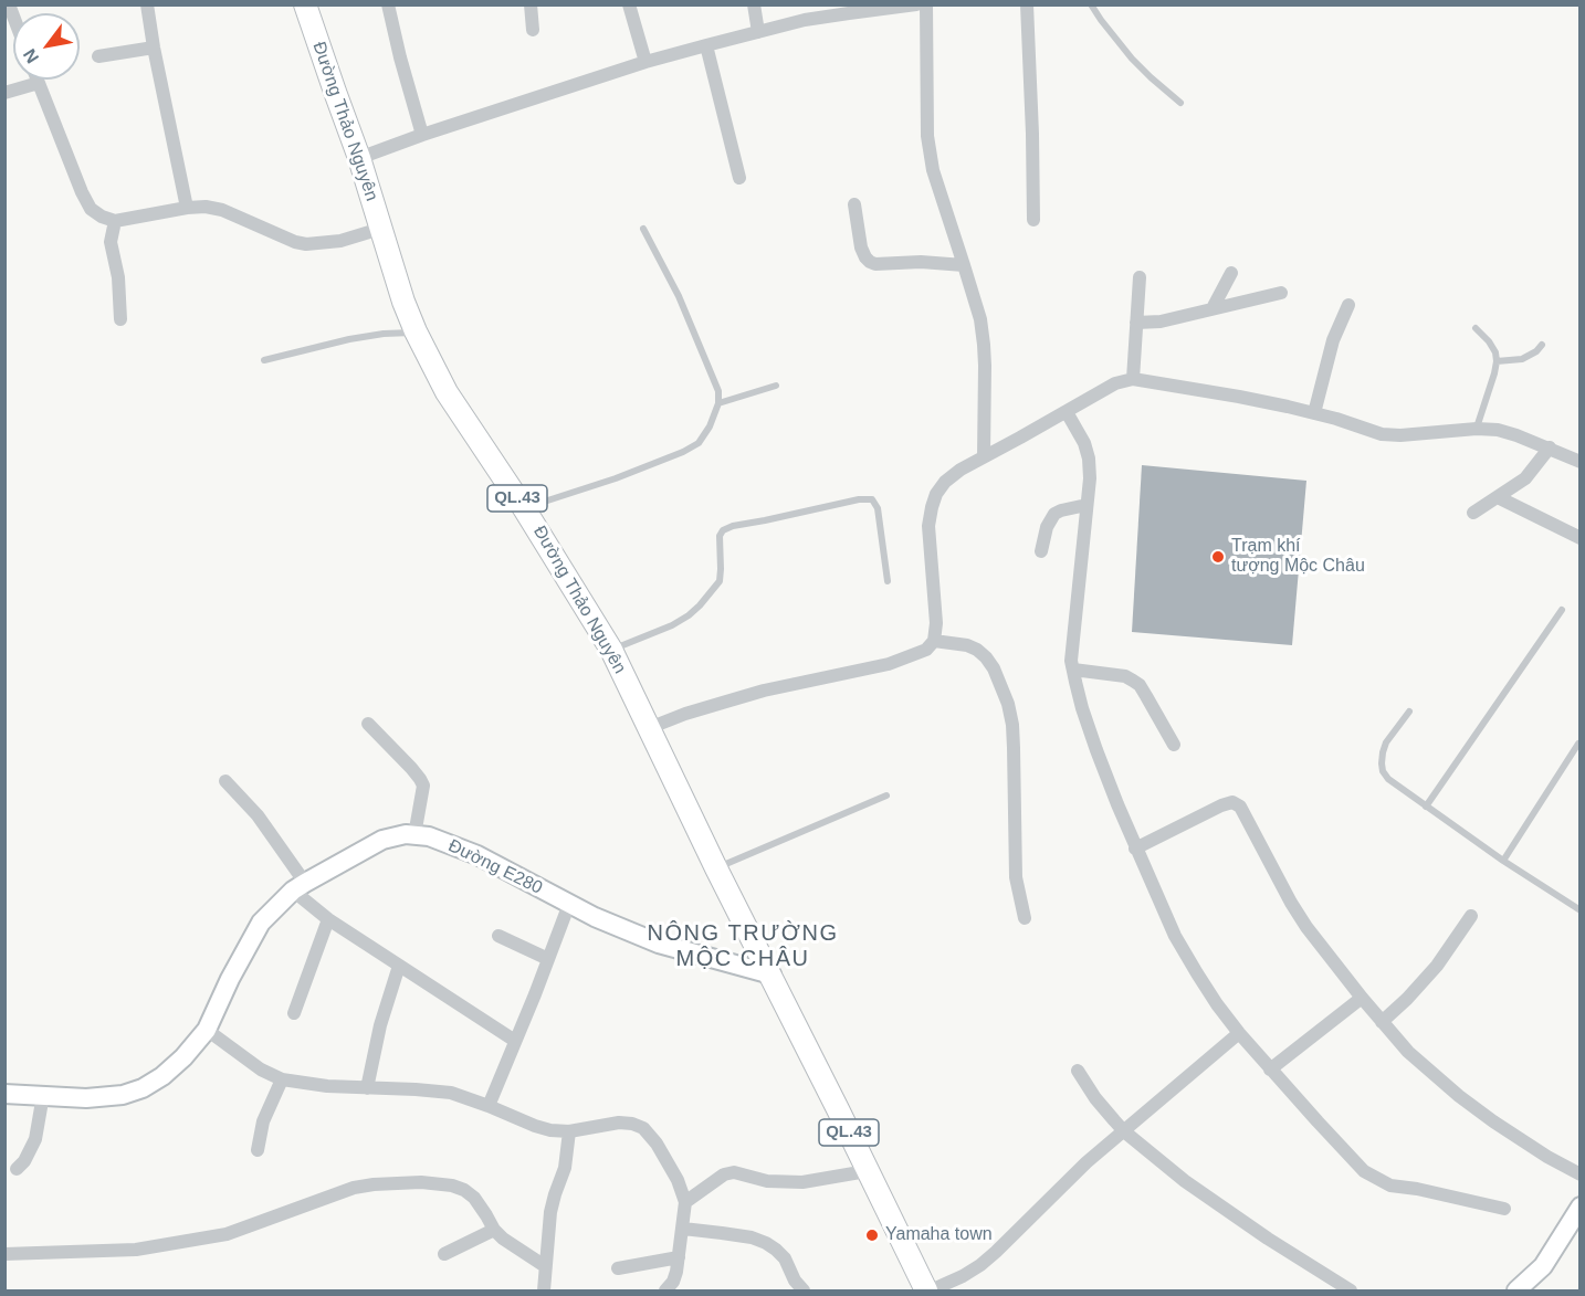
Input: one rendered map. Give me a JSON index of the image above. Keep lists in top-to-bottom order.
{
  "streets": {
    "main road": ["Đường Thảo Nguyên", "QL.43", "Đường E280"]
  },
  "crossings": [
    ["Đường Thảo Nguyên", "QL.43"],
    ["Đường Thảo Nguyên", "Đường E280"],
    ["QL.43", "Đường E280"]
  ],
  "districts": ["NÔNG TRƯỜNG MỘC CHÂU"],
  "places": ["Trạm khí tượng Mộc Châu", "Yamaha town"],
  "north": "bottom left"
}
